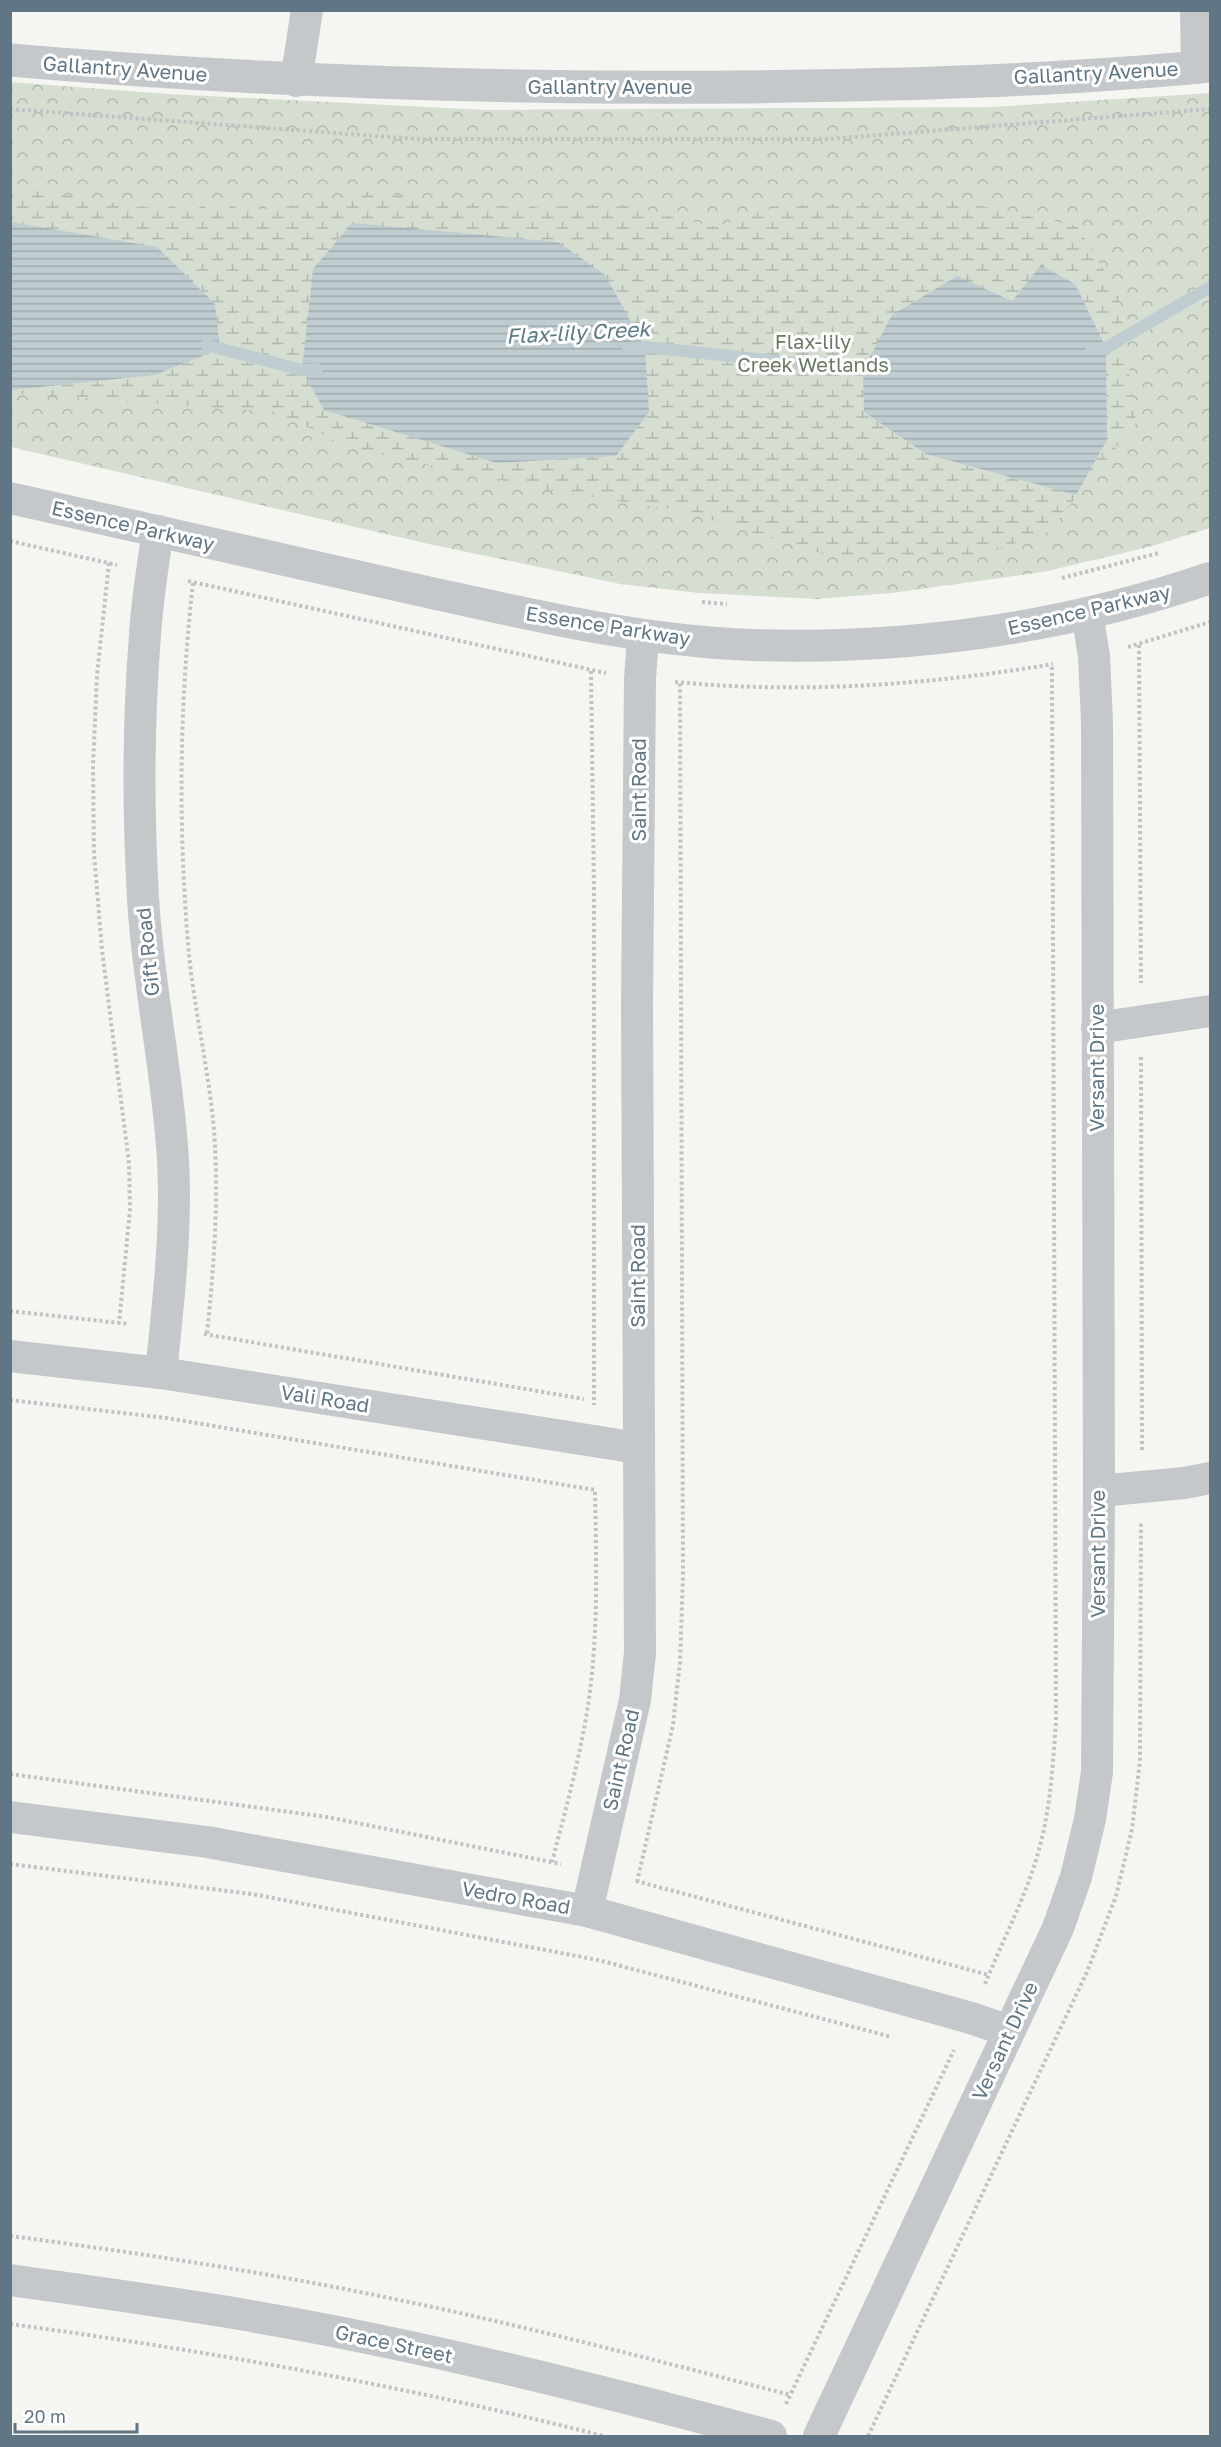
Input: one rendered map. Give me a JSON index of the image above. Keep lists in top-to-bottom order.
{
  "streets": {
    "street": [
      "Gallantry Avenue",
      "Essence Parkway",
      "Saint Road",
      "Gift Road",
      "Versant Drive",
      "Vali Road",
      "Vedro Road",
      "Grace Street"
    ]
  },
  "crossings": [
    ["Essence Parkway", "Saint Road"],
    ["Essence Parkway", "Gift Road"],
    ["Essence Parkway", "Versant Drive"],
    ["Saint Road", "Vali Road"],
    ["Saint Road", "Vedro Road"],
    ["Gift Road", "Vali Road"],
    ["Versant Drive", "Vedro Road"]
  ],
  "water": ["Flax-lily Creek"],
  "parks": ["Flax-lily Creek Wetlands"],
  "scale_bar": "20 m"
}
